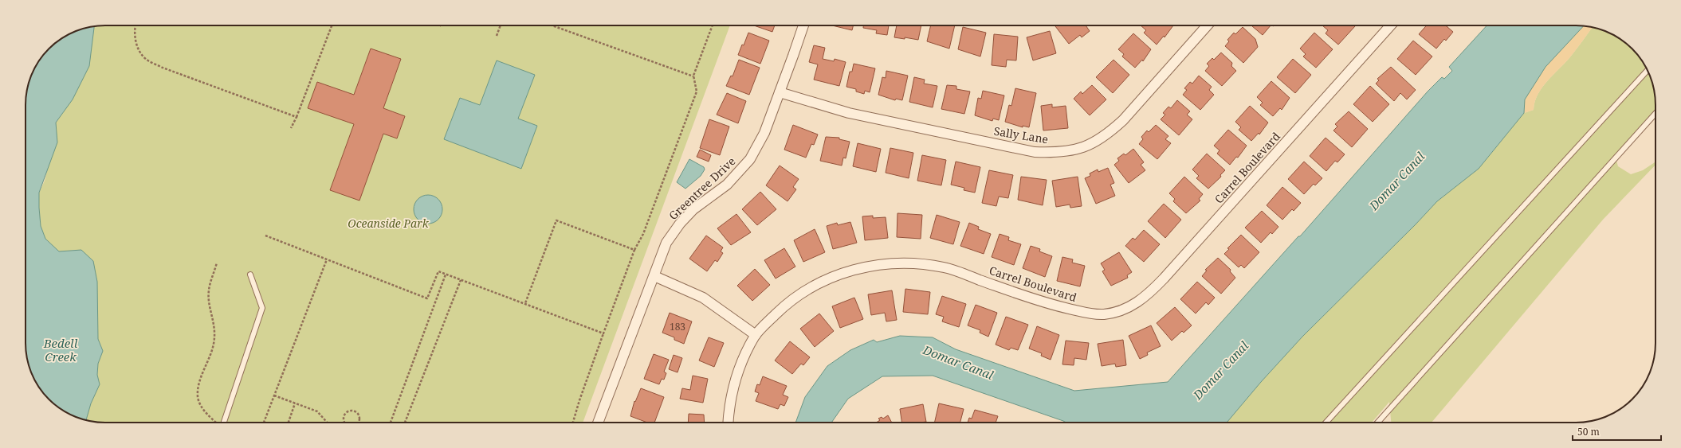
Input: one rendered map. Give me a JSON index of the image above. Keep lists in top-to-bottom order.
{
  "streets": {
    "street": ["Sally Lane", "Carrel Boulevard", "Greentree Drive"]
  },
  "crossings": [
    ["Sally Lane", "Greentree Drive"]
  ],
  "water": ["Domar Canal", "Bedell Creek"],
  "parks": ["Oceanside Park"],
  "house_numbers": ["183"],
  "scale_bar": "50 m"
}
